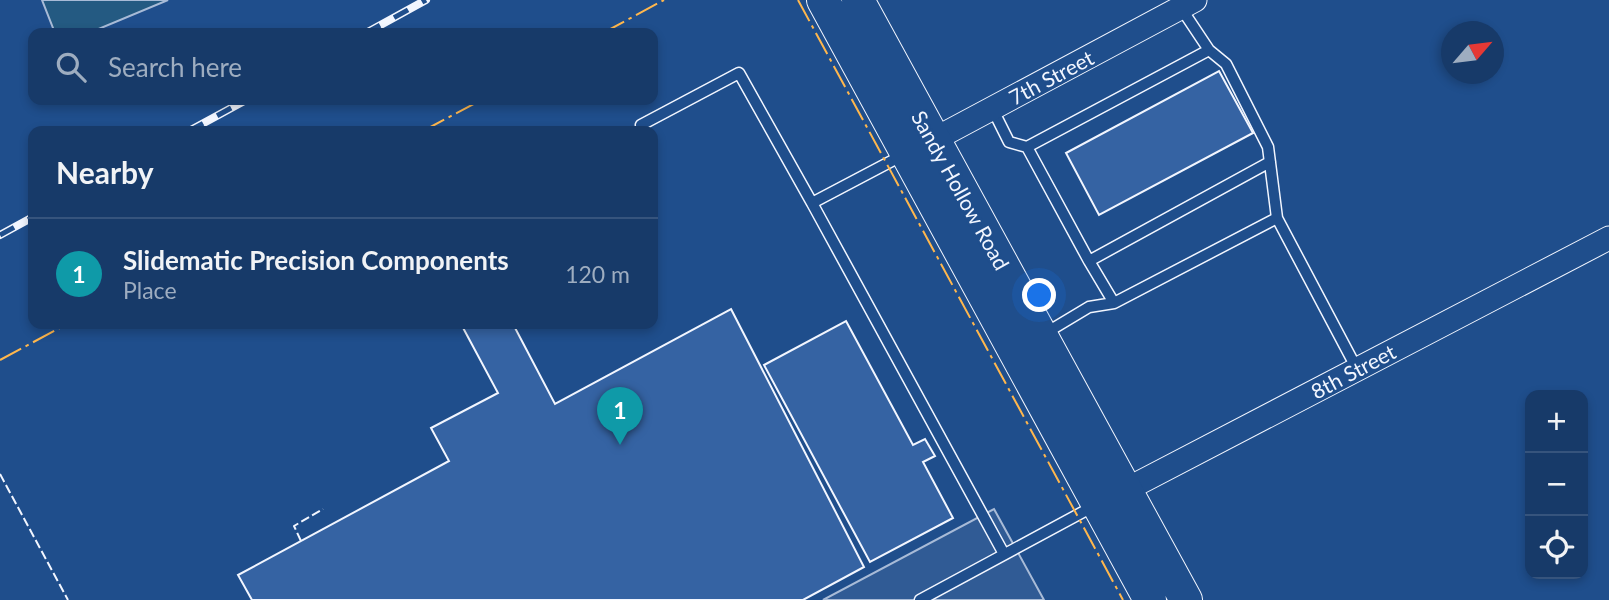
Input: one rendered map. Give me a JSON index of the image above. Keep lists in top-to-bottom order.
{
  "streets": {
    "street": ["7th Street", "Sandy Hollow Road", "8th Street"]
  },
  "crossings": [
    ["7th Street", "Sandy Hollow Road"],
    ["Sandy Hollow Road", "8th Street"]
  ],
  "north": "top right",
  "page": {
    "search": "Search here",
    "heading": "Nearby",
    "list": [
      {
        "mark": "1",
        "name": "Slidematic Precision Components",
        "note": "Place",
        "value": "120 m"
      }
    ],
    "pins": "1",
    "map_buttons": ["+", "−"]
  }
}
